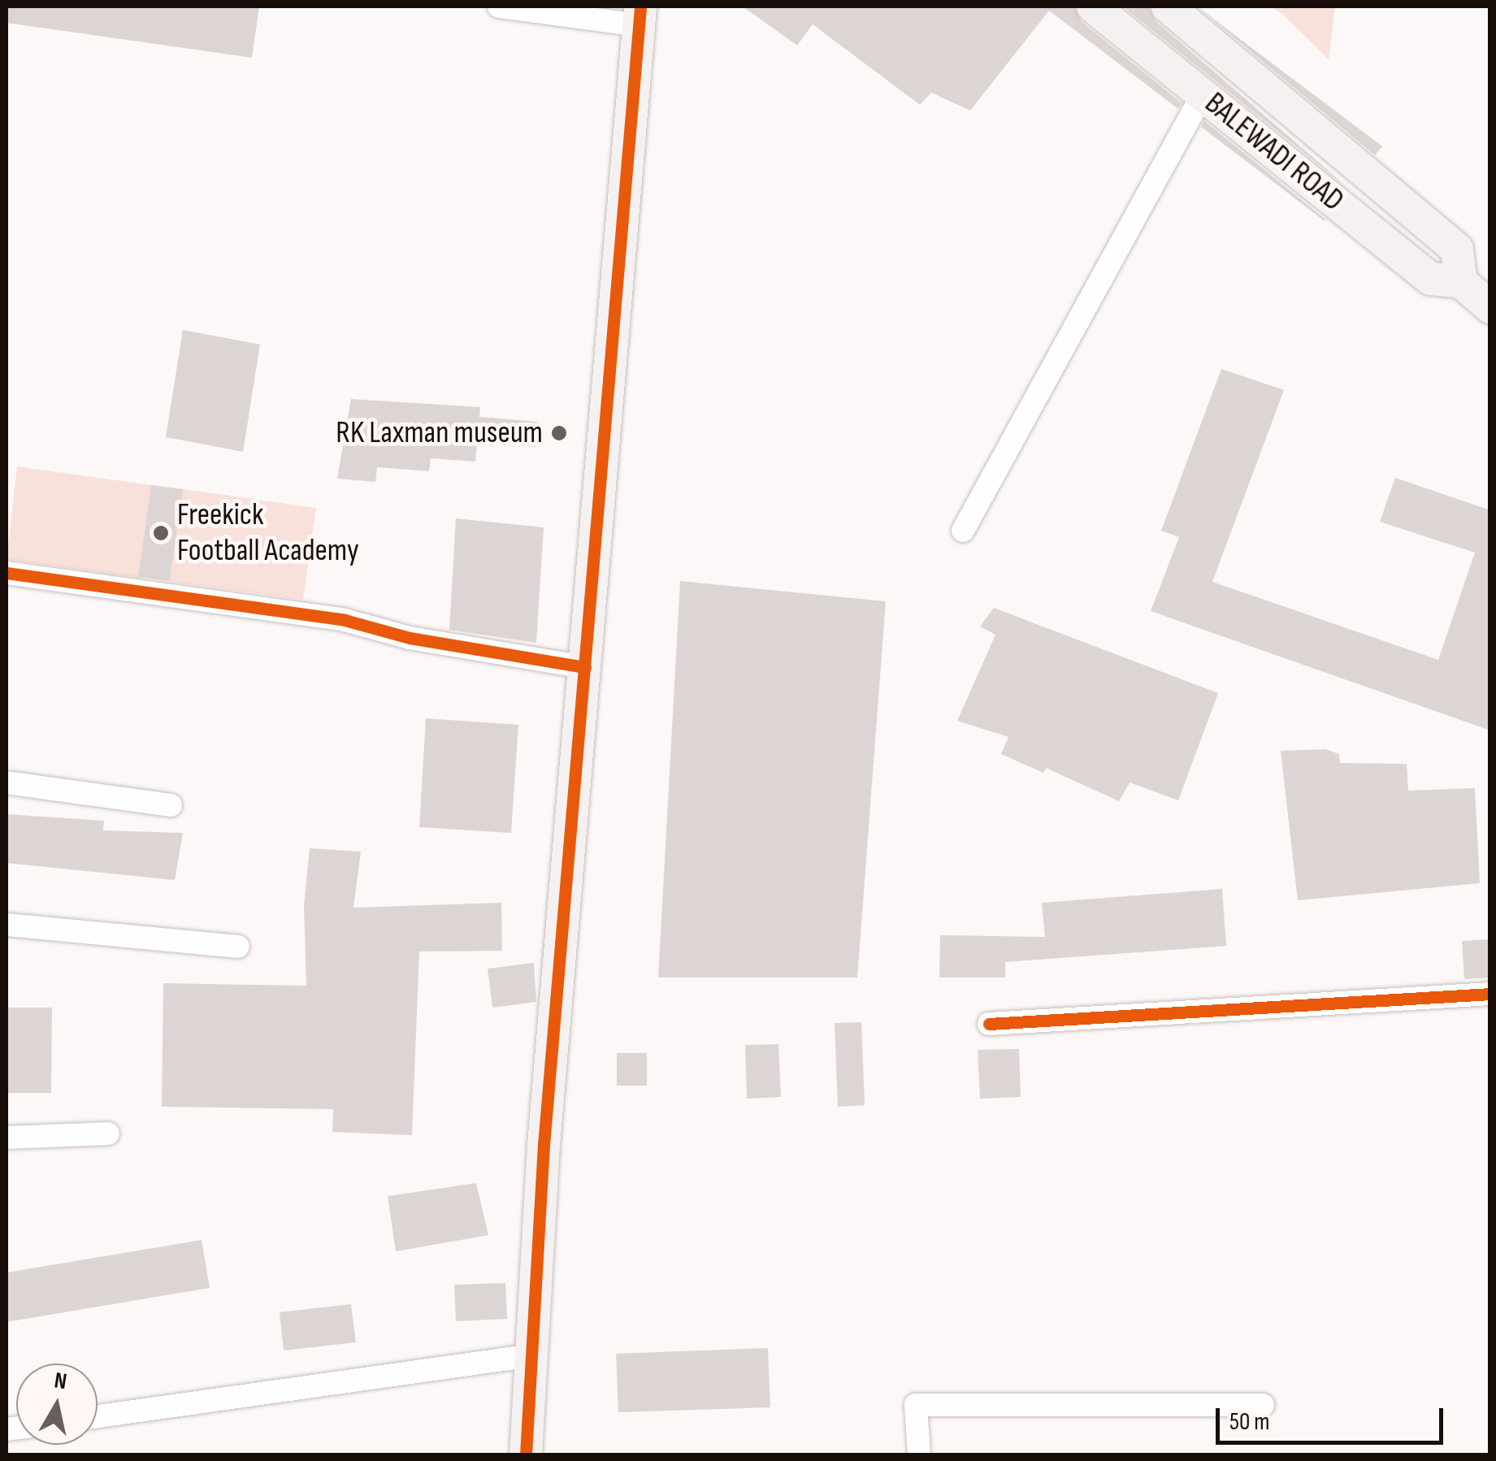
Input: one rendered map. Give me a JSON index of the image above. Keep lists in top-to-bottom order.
{
  "streets": {
    "street": ["BALEWADI ROAD"]
  },
  "places": ["RK Laxman museum", "Freekick Football Academy"],
  "scale_bar": "50 m",
  "north": "top"
}
